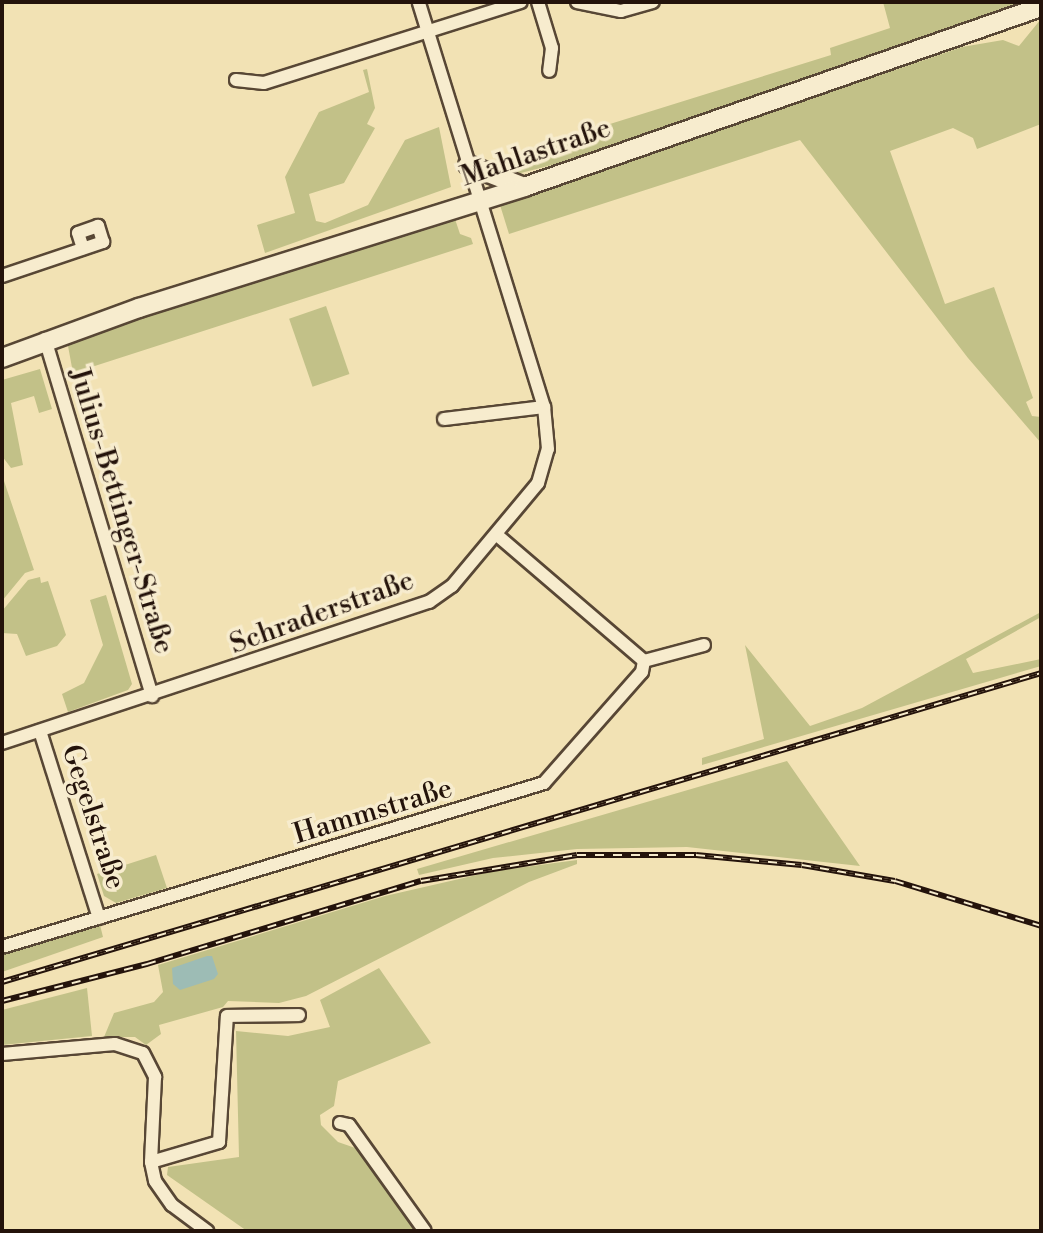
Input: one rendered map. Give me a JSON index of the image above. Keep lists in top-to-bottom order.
{
  "streets": {
    "street": [
      "Mahlastraße",
      "Julius-Bettinger-Straße",
      "Schraderstraße",
      "Hammstraße",
      "Gegelstraße"
    ]
  },
  "crossings": [
    ["Mahlastraße", "Julius-Bettinger-Straße"],
    ["Mahlastraße", "Schraderstraße"],
    ["Julius-Bettinger-Straße", "Schraderstraße"],
    ["Schraderstraße", "Gegelstraße"],
    ["Hammstraße", "Gegelstraße"]
  ]
}
